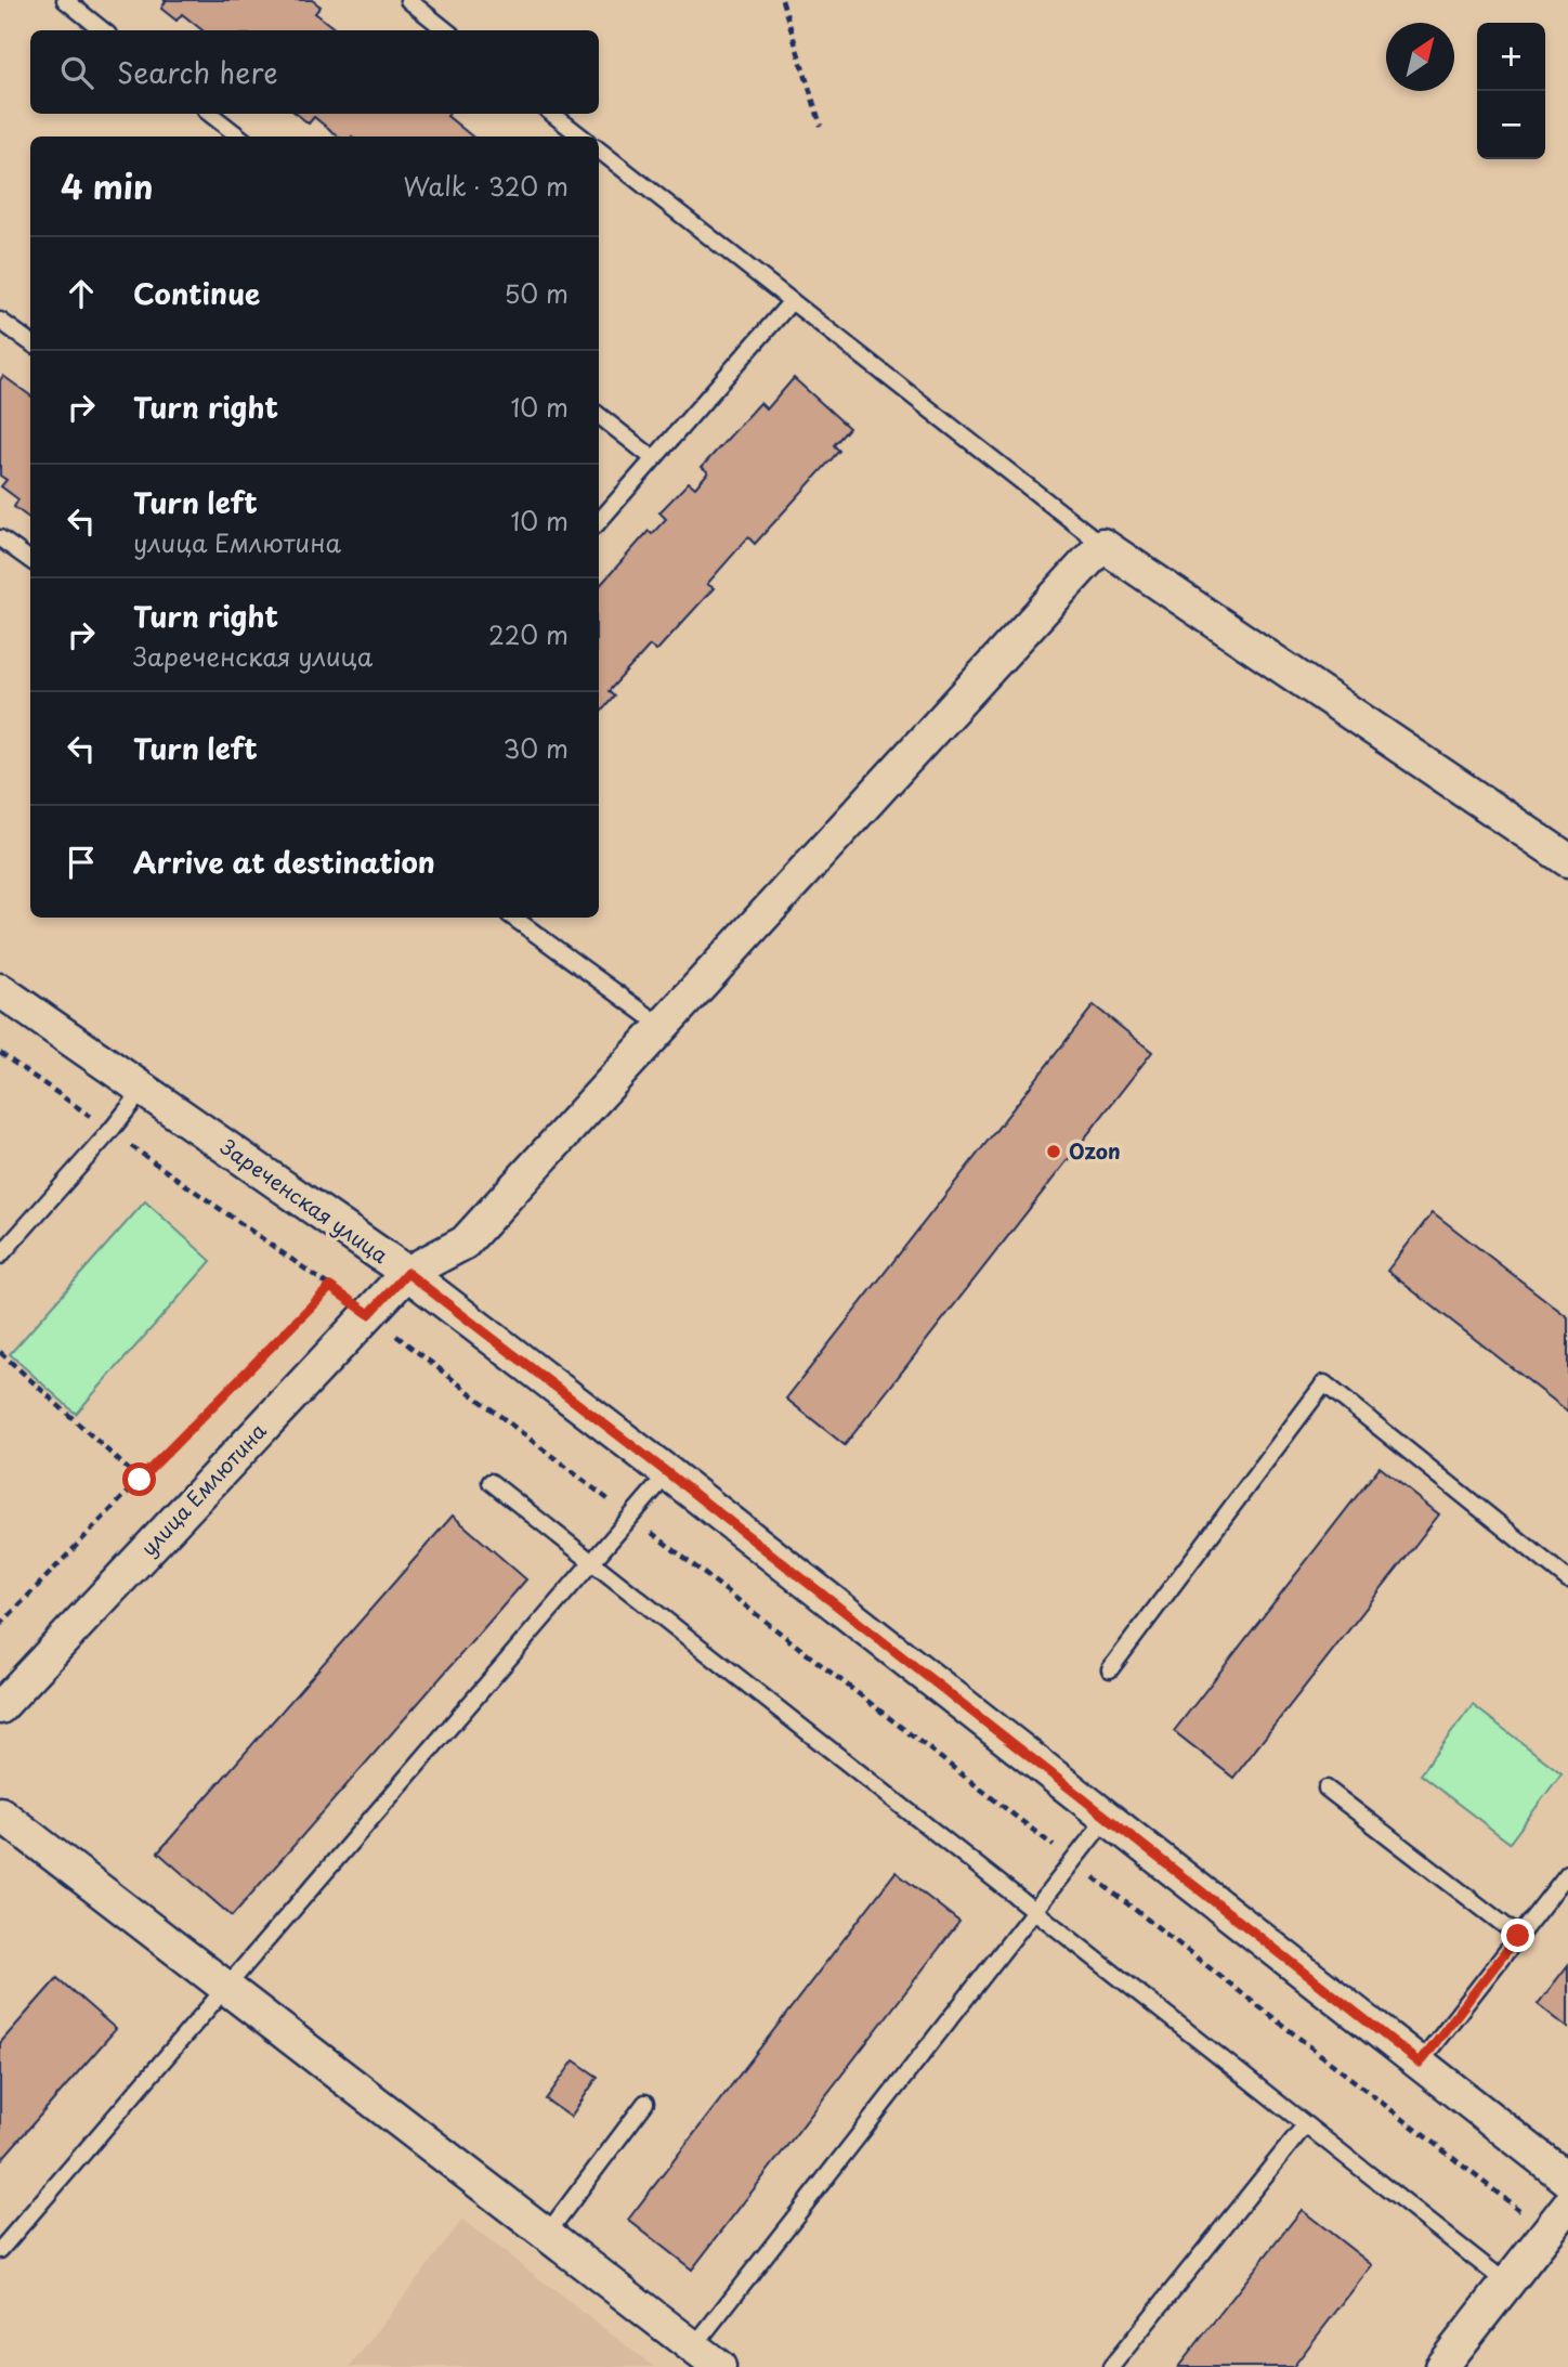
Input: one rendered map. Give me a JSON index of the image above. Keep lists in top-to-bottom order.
{
  "streets": {
    "street": ["Зареченская улица", "улица Емлютина"]
  },
  "crossings": [
    ["Зареченская улица", "улица Емлютина"]
  ],
  "places": ["Ozon"],
  "north": "top right",
  "page": {
    "map_buttons": ["+", "−"],
    "search": "Search here",
    "heading": ["4 min", "Walk · 320 m"],
    "list": [
      ["Continue", "50 m"],
      ["Turn right", "10 m"],
      ["Turn left", "улица Емлютина", "10 m"],
      ["Turn right", "Зареченская улица", "220 m"],
      ["Turn left", "30 m"],
      "Arrive at destination"
    ]
  }
}
